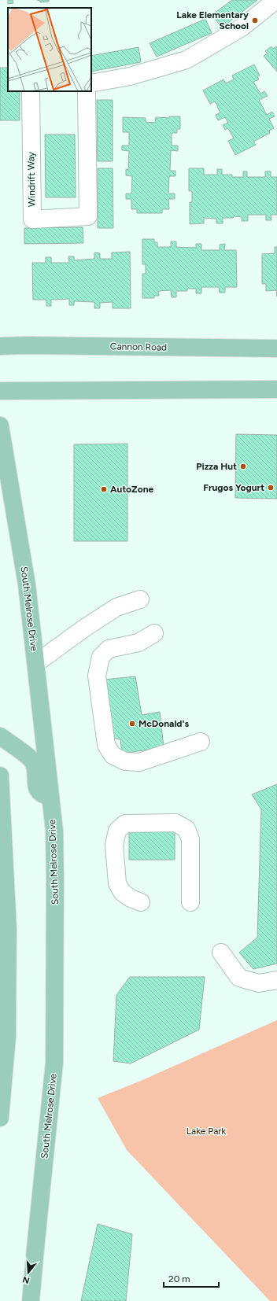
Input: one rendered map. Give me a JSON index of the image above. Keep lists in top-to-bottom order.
{
  "streets": {
    "main road": ["Cannon Road", "South Melrose Drive"],
    "street": ["Windrift Way"]
  },
  "parks": ["Lake Park"],
  "places": [
    "Lake Elementary School",
    "Pizza Hut",
    "Frugos Yogurt",
    "AutoZone",
    "McDonald's"
  ],
  "scale_bar": "20 m",
  "north": "bottom"
}
